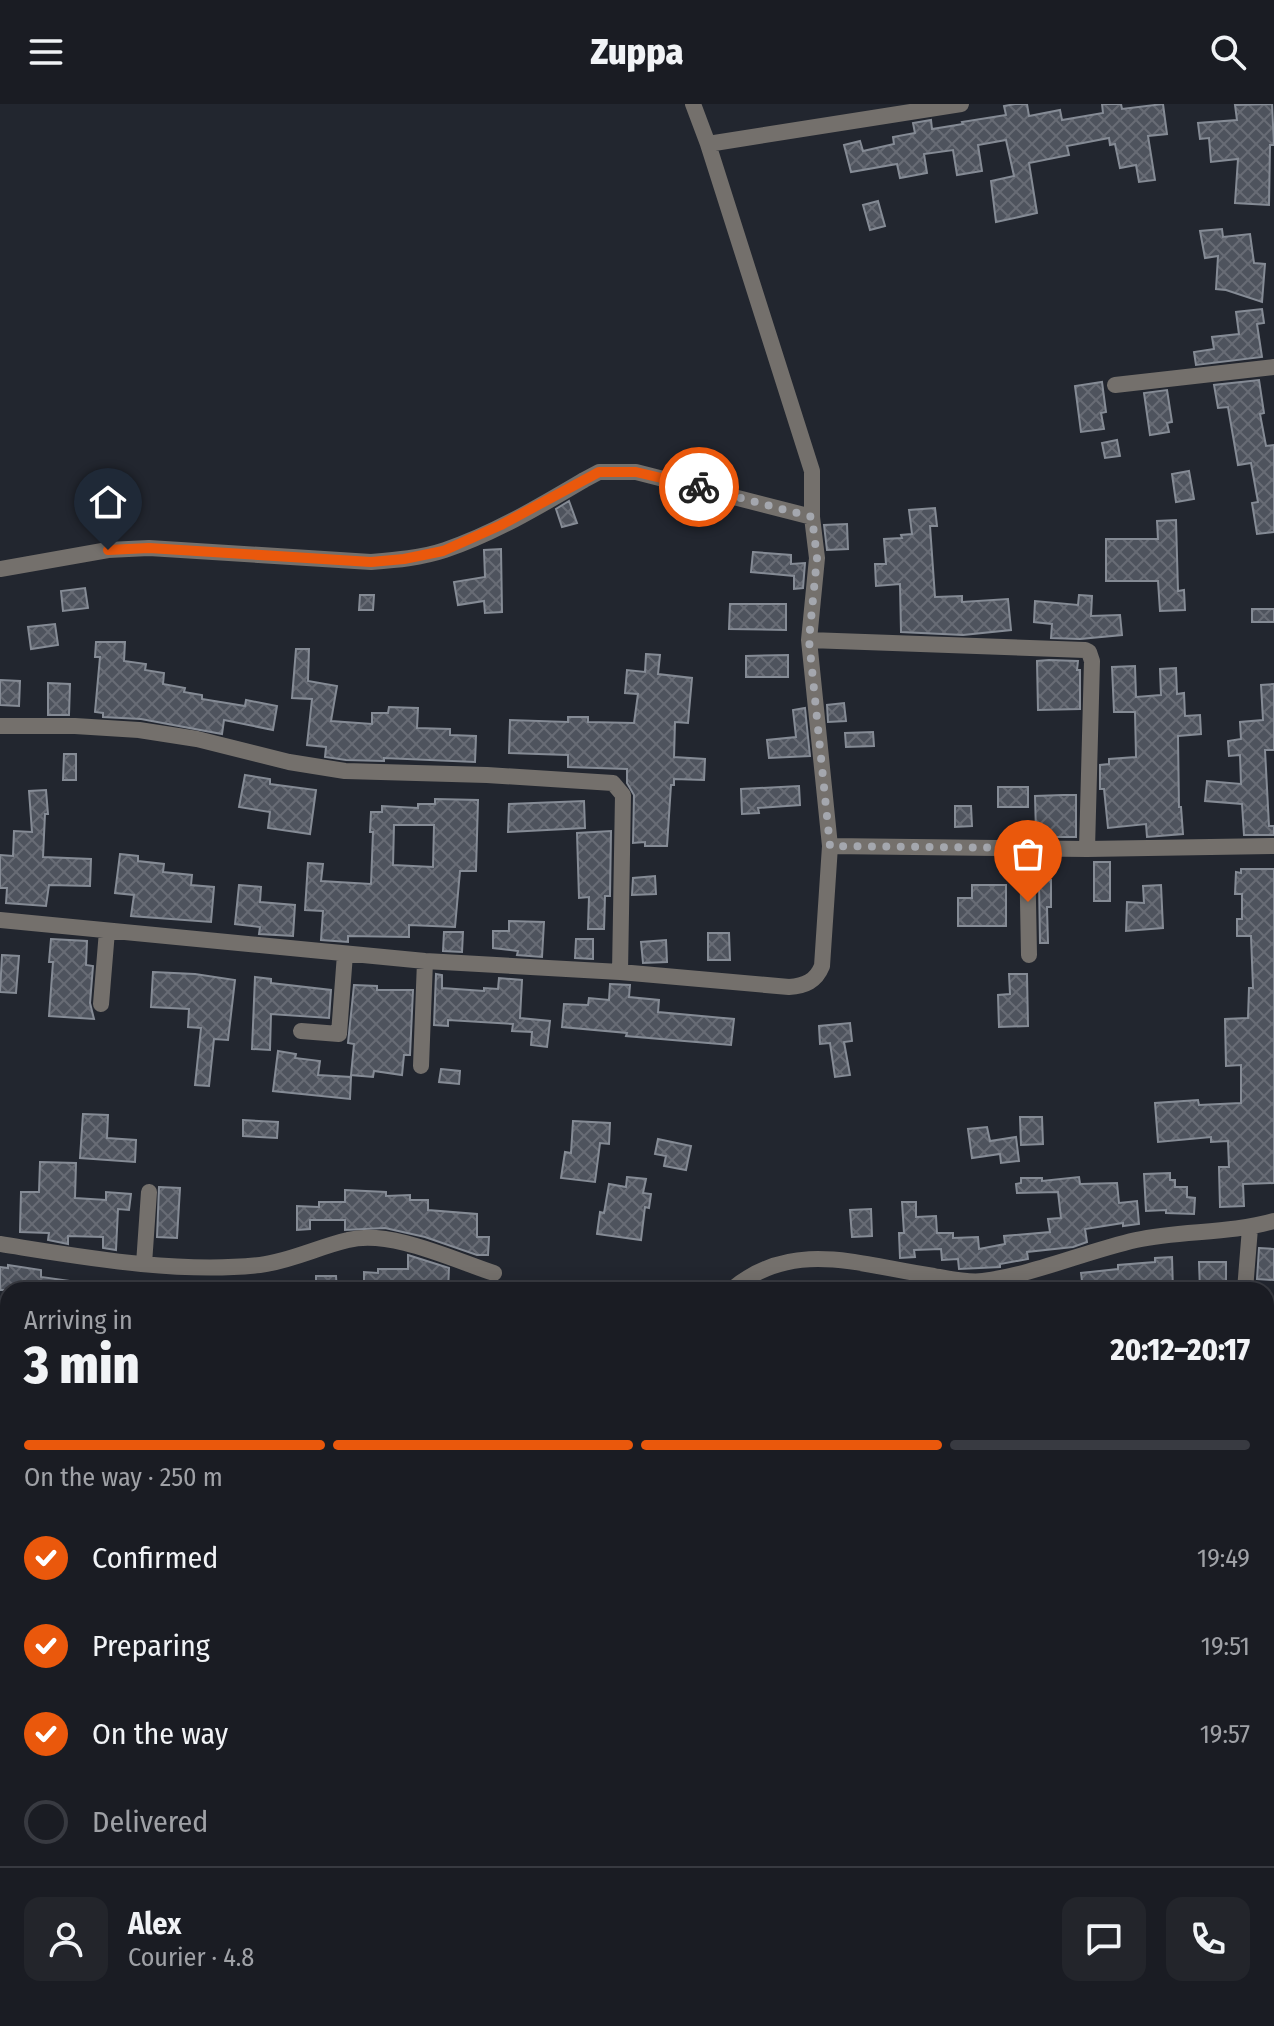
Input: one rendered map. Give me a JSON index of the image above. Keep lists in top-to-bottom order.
{
  "page": {
    "header": "Zuppa",
    "heading": ["3 min", "Arriving in", "20:12–20:17"],
    "panel": ["Alex", "Courier · 4.8"],
    "bar": "On the way · 250 m",
    "list": [
      ["Confirmed", "19:49"],
      ["Preparing", "19:51"],
      ["On the way", "19:57"],
      "Delivered"
    ]
  }
}
